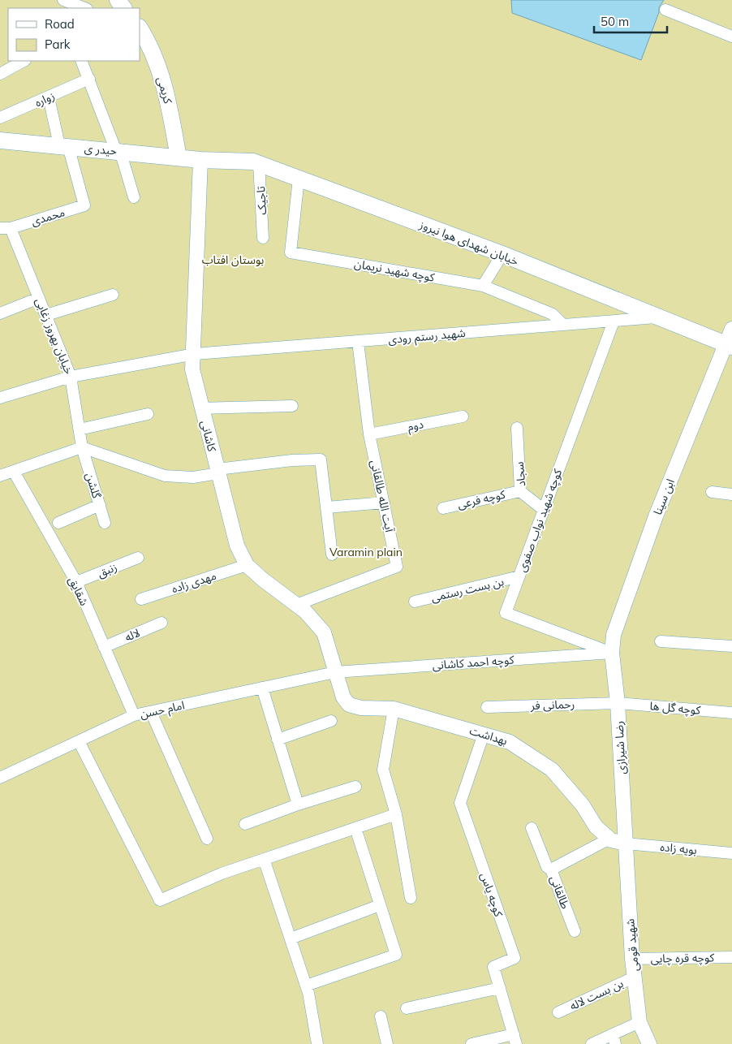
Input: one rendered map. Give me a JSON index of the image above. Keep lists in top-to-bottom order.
{
  "streets": {
    "main road": ["کریمی", "حیدر ی", "خیابان شهدای هوا نیروز"],
    "street": [
      "زواره",
      "تاجیک",
      "محمدی",
      "کوچه شهید نریمان",
      "خیابان بهروز زغابی",
      "شهید رستم رودی",
      "دوم",
      "کاشانی",
      "سجاد",
      "گلشن",
      "آیت الله طالقانی",
      "ابن سینا",
      "کوچه فرعی",
      "کوچه شهید نواب صفوی",
      "زنبق",
      "مهدی زاده",
      "بن بست رستمی",
      "شقایق",
      "لاله",
      "کوچه احمد کاشانی",
      "رحمانی فر",
      "کوچه گل ها",
      "امام حسن",
      "بهداشت",
      "رضا شیرازی",
      "بویه زاده",
      "طالقانی",
      "کوچه یاس",
      "شهید قومی",
      "کوچه قره چایی",
      "بن بست لاله"
    ]
  },
  "crossings": [
    ["کریمی", "حیدر ی"],
    ["حیدر ی", "محمدی"],
    ["حیدر ی", "خیابان شهدای هوا نیروز"],
    ["حیدر ی", "کاشانی"],
    ["تاجیک", "خیابان شهدای هوا نیروز"],
    ["محمدی", "خیابان بهروز زغابی"],
    ["خیابان شهدای هوا نیروز", "کوچه شهید نریمان"],
    ["خیابان شهدای هوا نیروز", "شهید رستم رودی"],
    ["خیابان شهدای هوا نیروز", "کاشانی"],
    ["خیابان شهدای هوا نیروز", "ابن سینا"],
    ["کوچه شهید نریمان", "شهید رستم رودی"],
    ["خیابان بهروز زغابی", "گلشن"],
    ["شهید رستم رودی", "کاشانی"],
    ["شهید رستم رودی", "آیت الله طالقانی"],
    ["شهید رستم رودی", "کوچه شهید نواب صفوی"],
    ["دوم", "آیت الله طالقانی"],
    ["کاشانی", "آیت الله طالقانی"],
    ["کاشانی", "مهدی زاده"],
    ["کاشانی", "کوچه احمد کاشانی"],
    ["کاشانی", "امام حسن"],
    ["کاشانی", "بهداشت"],
    ["سجاد", "کوچه فرعی"],
    ["سجاد", "کوچه شهید نواب صفوی"],
    ["ابن سینا", "کوچه شهید نواب صفوی"],
    ["ابن سینا", "کوچه احمد کاشانی"],
    ["ابن سینا", "رضا شیرازی"],
    ["کوچه شهید نواب صفوی", "بن بست رستمی"],
    ["کوچه شهید نواب صفوی", "کوچه احمد کاشانی"],
    ["کوچه شهید نواب صفوی", "رضا شیرازی"],
    ["زنبق", "شقایق"],
    ["شقایق", "لاله"],
    ["شقایق", "امام حسن"],
    ["کوچه احمد کاشانی", "امام حسن"],
    ["کوچه احمد کاشانی", "بهداشت"],
    ["کوچه احمد کاشانی", "رضا شیرازی"],
    ["رحمانی فر", "کوچه گل ها"],
    ["رحمانی فر", "رضا شیرازی"],
    ["کوچه گل ها", "رضا شیرازی"],
    ["امام حسن", "بهداشت"],
    ["بهداشت", "رضا شیرازی"],
    ["بهداشت", "بویه زاده"],
    ["بهداشت", "طالقانی"],
    ["بهداشت", "کوچه یاس"],
    ["بهداشت", "شهید قومی"],
    ["رضا شیرازی", "بویه زاده"],
    ["رضا شیرازی", "شهید قومی"],
    ["بویه زاده", "شهید قومی"],
    ["شهید قومی", "کوچه قره چایی"],
    ["شهید قومی", "بن بست لاله"]
  ],
  "parks": ["بوستان افتاب", "Varamin plain"],
  "legend": ["Road", "Park"],
  "scale_bar": "50 m"
}
